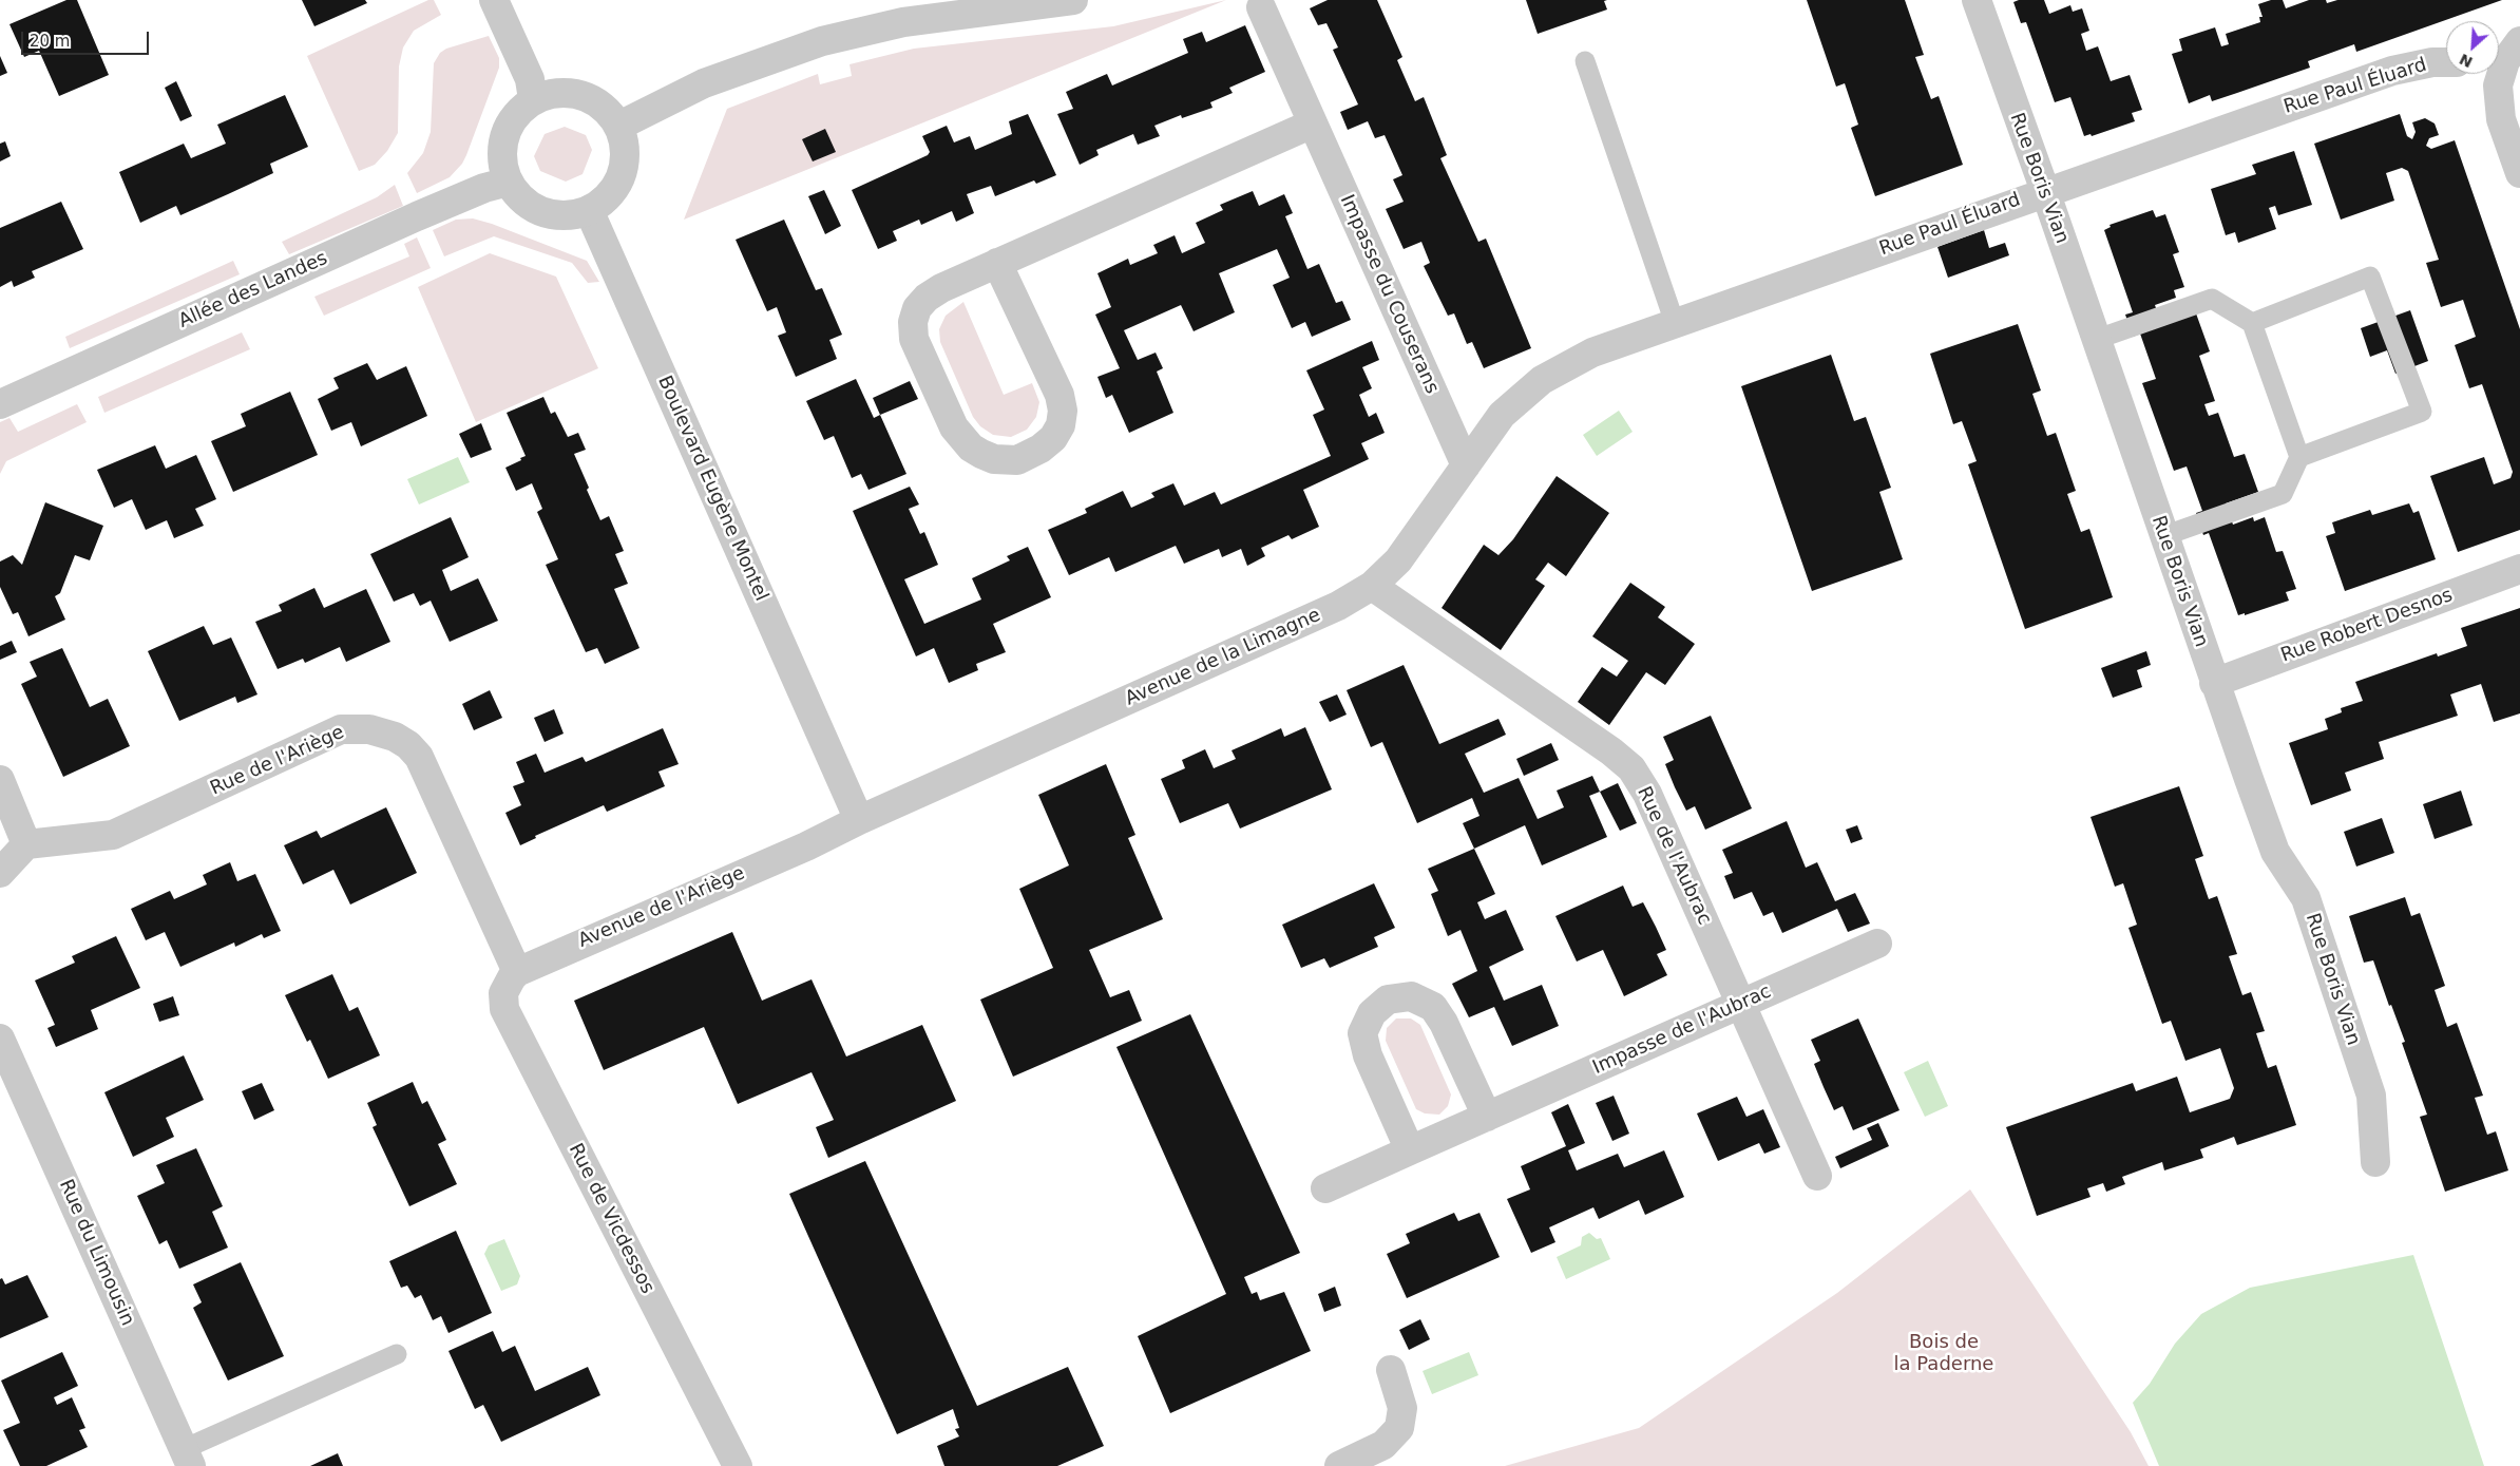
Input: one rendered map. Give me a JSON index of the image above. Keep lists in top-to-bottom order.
{
  "streets": {
    "street": [
      "Rue Paul Éluard",
      "Rue Boris Vian",
      "Allée des Landes",
      "Impasse du Couserans",
      "Boulevard Eugène Montel",
      "Rue Robert Desnos",
      "Avenue de la Limagne",
      "Rue de l'Ariège",
      "Rue de l'Aubrac",
      "Avenue de l'Ariège",
      "Impasse de l'Aubrac",
      "Rue de Vicdessos",
      "Rue du Limousin"
    ]
  },
  "crossings": [
    ["Rue Paul Éluard", "Rue Boris Vian"],
    ["Rue Paul Éluard", "Impasse du Couserans"],
    ["Rue Paul Éluard", "Avenue de la Limagne"],
    ["Rue Boris Vian", "Rue Robert Desnos"],
    ["Allée des Landes", "Boulevard Eugène Montel"],
    ["Impasse du Couserans", "Avenue de la Limagne"],
    ["Boulevard Eugène Montel", "Avenue de la Limagne"],
    ["Boulevard Eugène Montel", "Avenue de l'Ariège"],
    ["Avenue de la Limagne", "Rue de l'Aubrac"],
    ["Avenue de la Limagne", "Avenue de l'Ariège"],
    ["Rue de l'Ariège", "Avenue de l'Ariège"],
    ["Rue de l'Ariège", "Rue de Vicdessos"],
    ["Rue de l'Aubrac", "Impasse de l'Aubrac"],
    ["Avenue de l'Ariège", "Rue de Vicdessos"]
  ],
  "parks": ["Bois de la Paderne"],
  "scale_bar": "20 m",
  "north": "bottom left"
}
